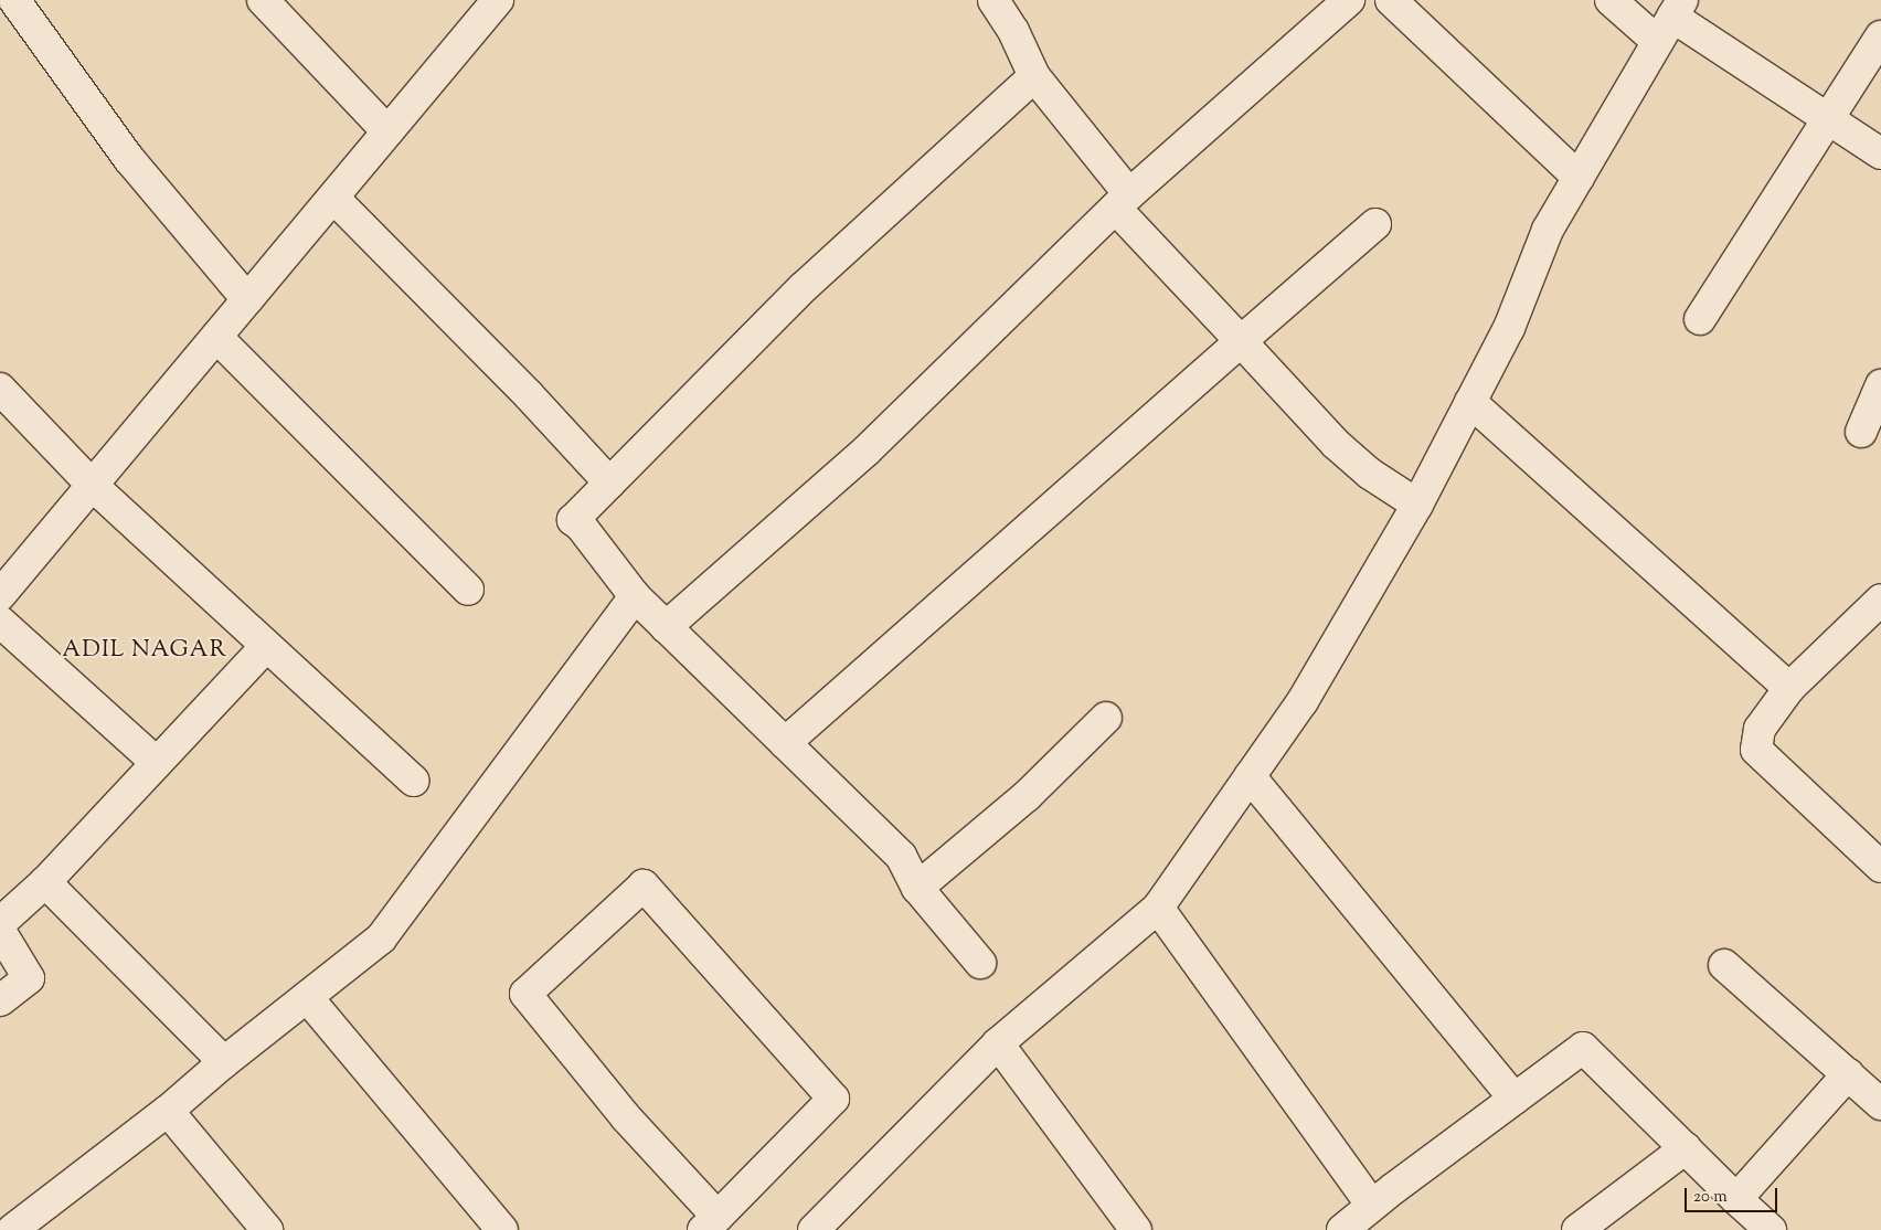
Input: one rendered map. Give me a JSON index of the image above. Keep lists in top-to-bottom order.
{
  "districts": ["ADIL NAGAR"],
  "scale_bar": "20 m"
}
